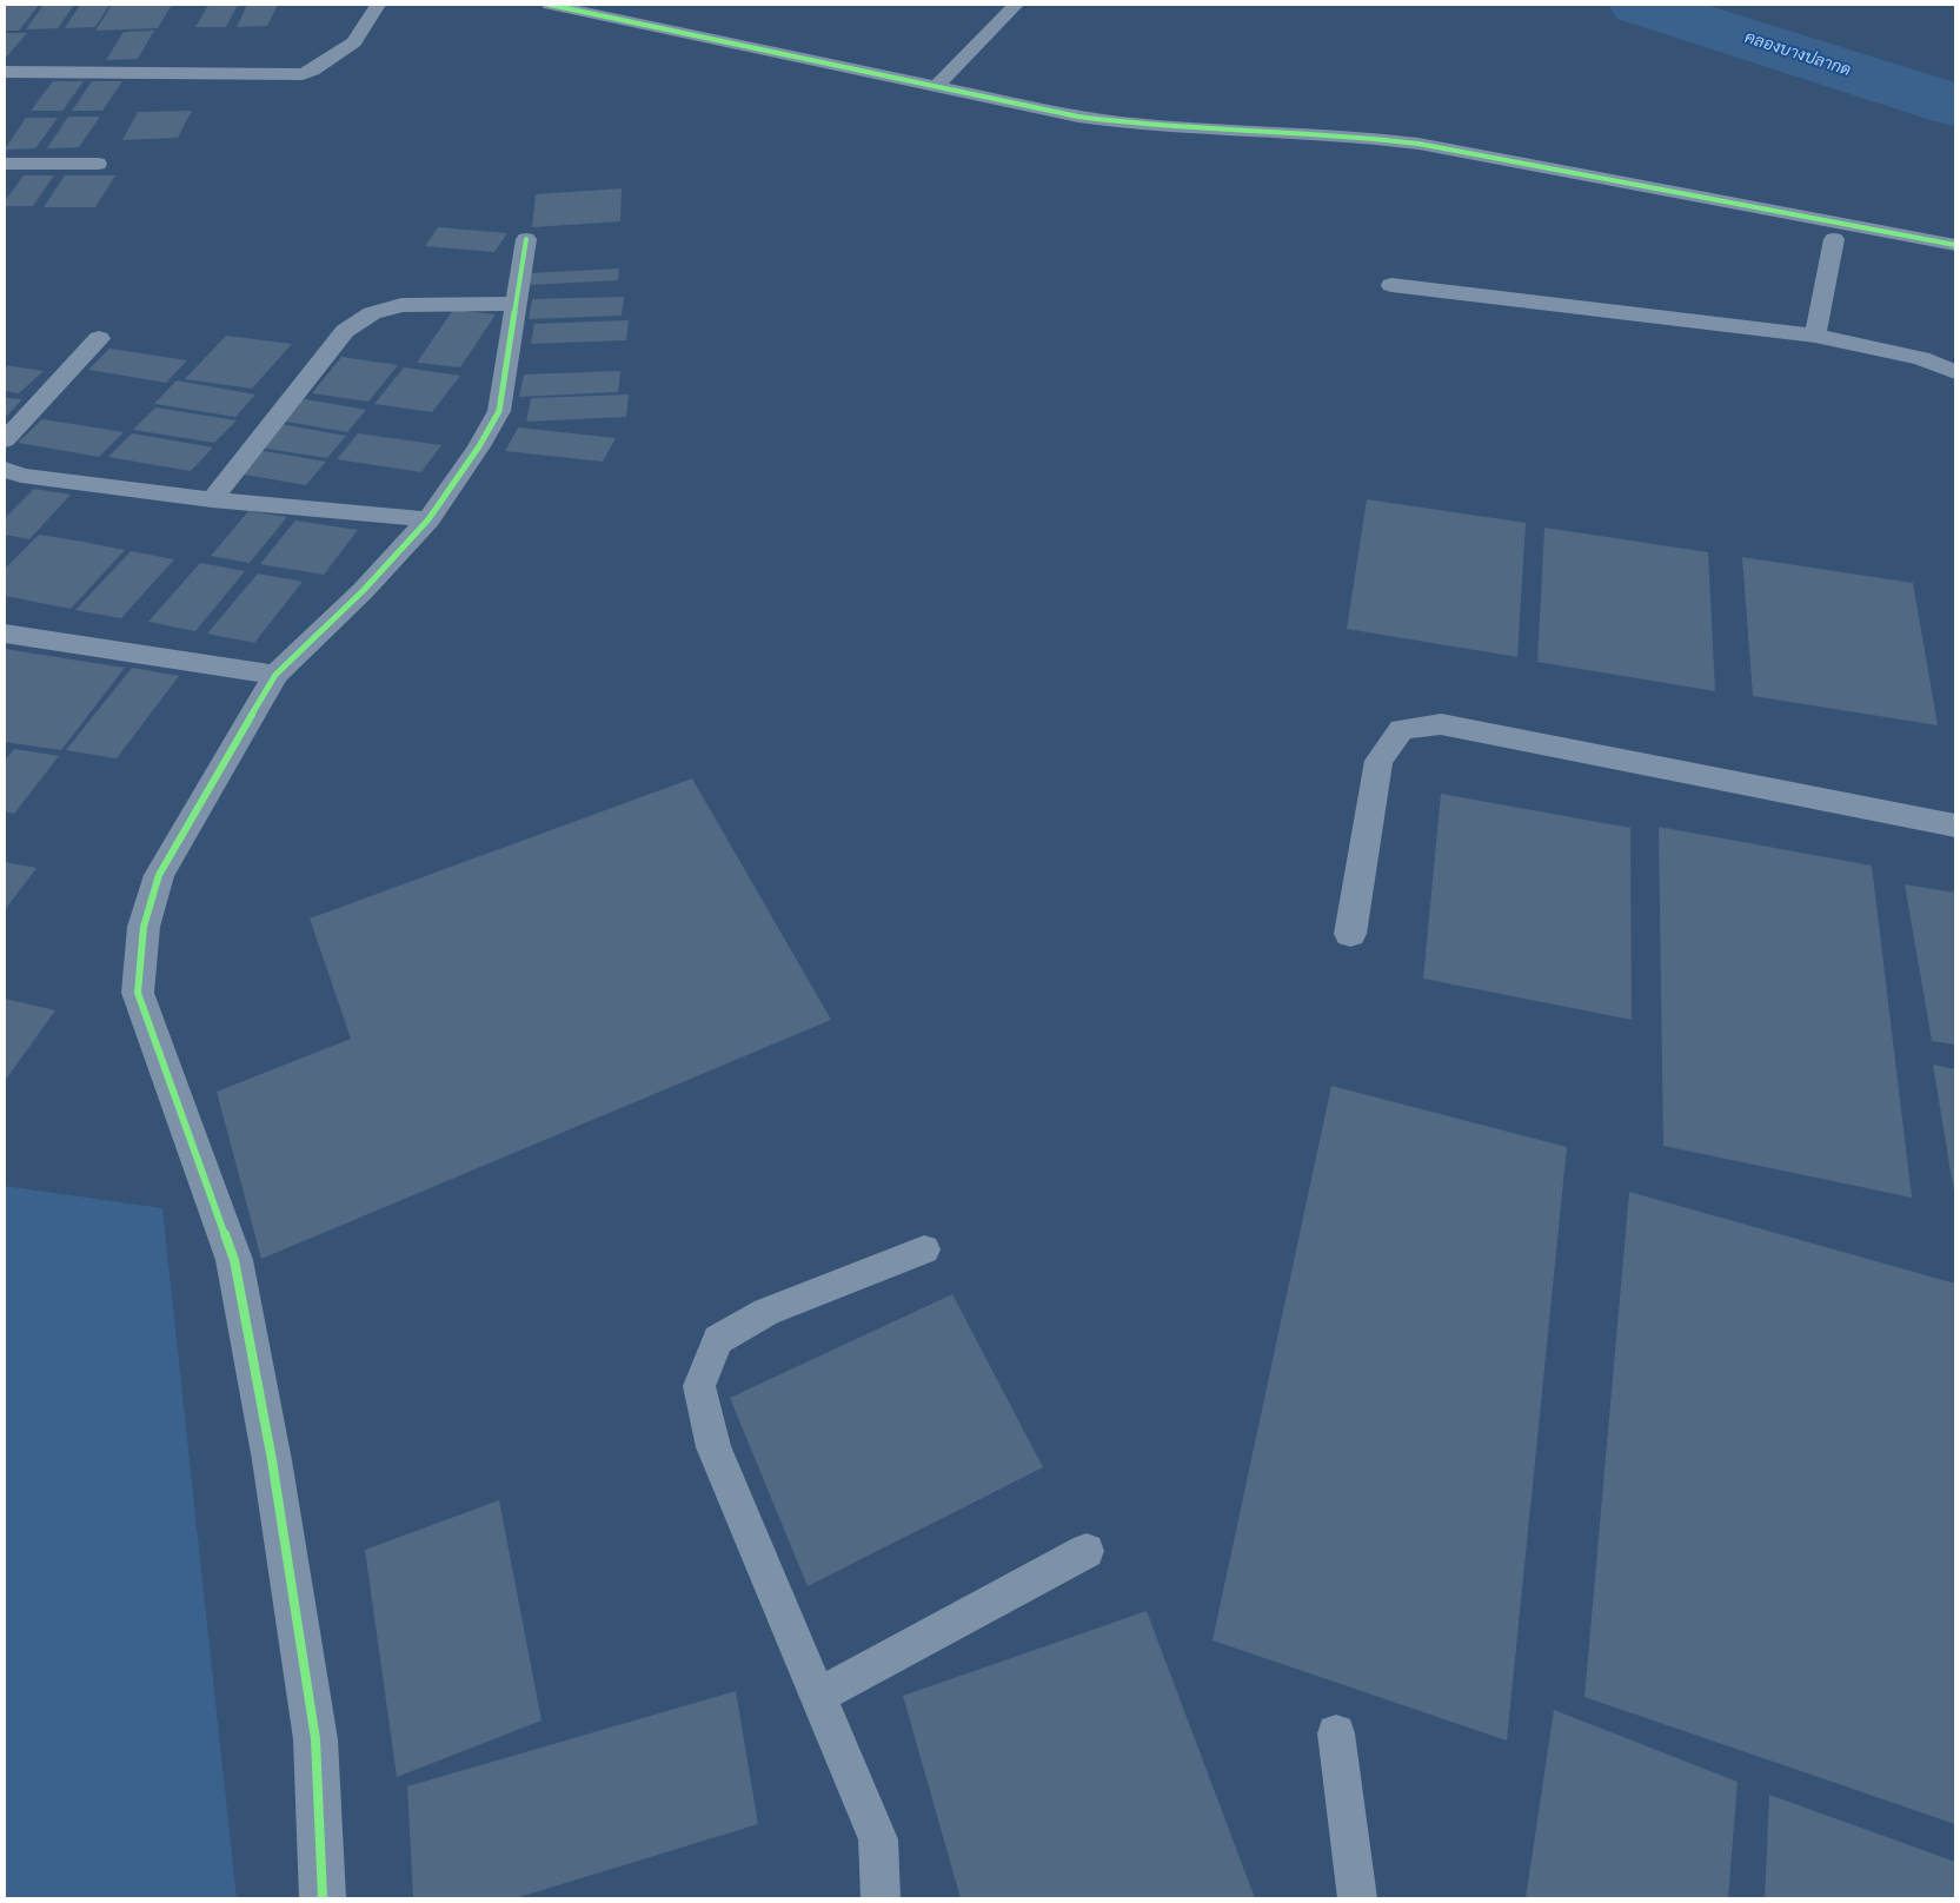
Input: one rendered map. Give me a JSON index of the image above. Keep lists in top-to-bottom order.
{
  "water": ["คลองบางปลากด"]
}
